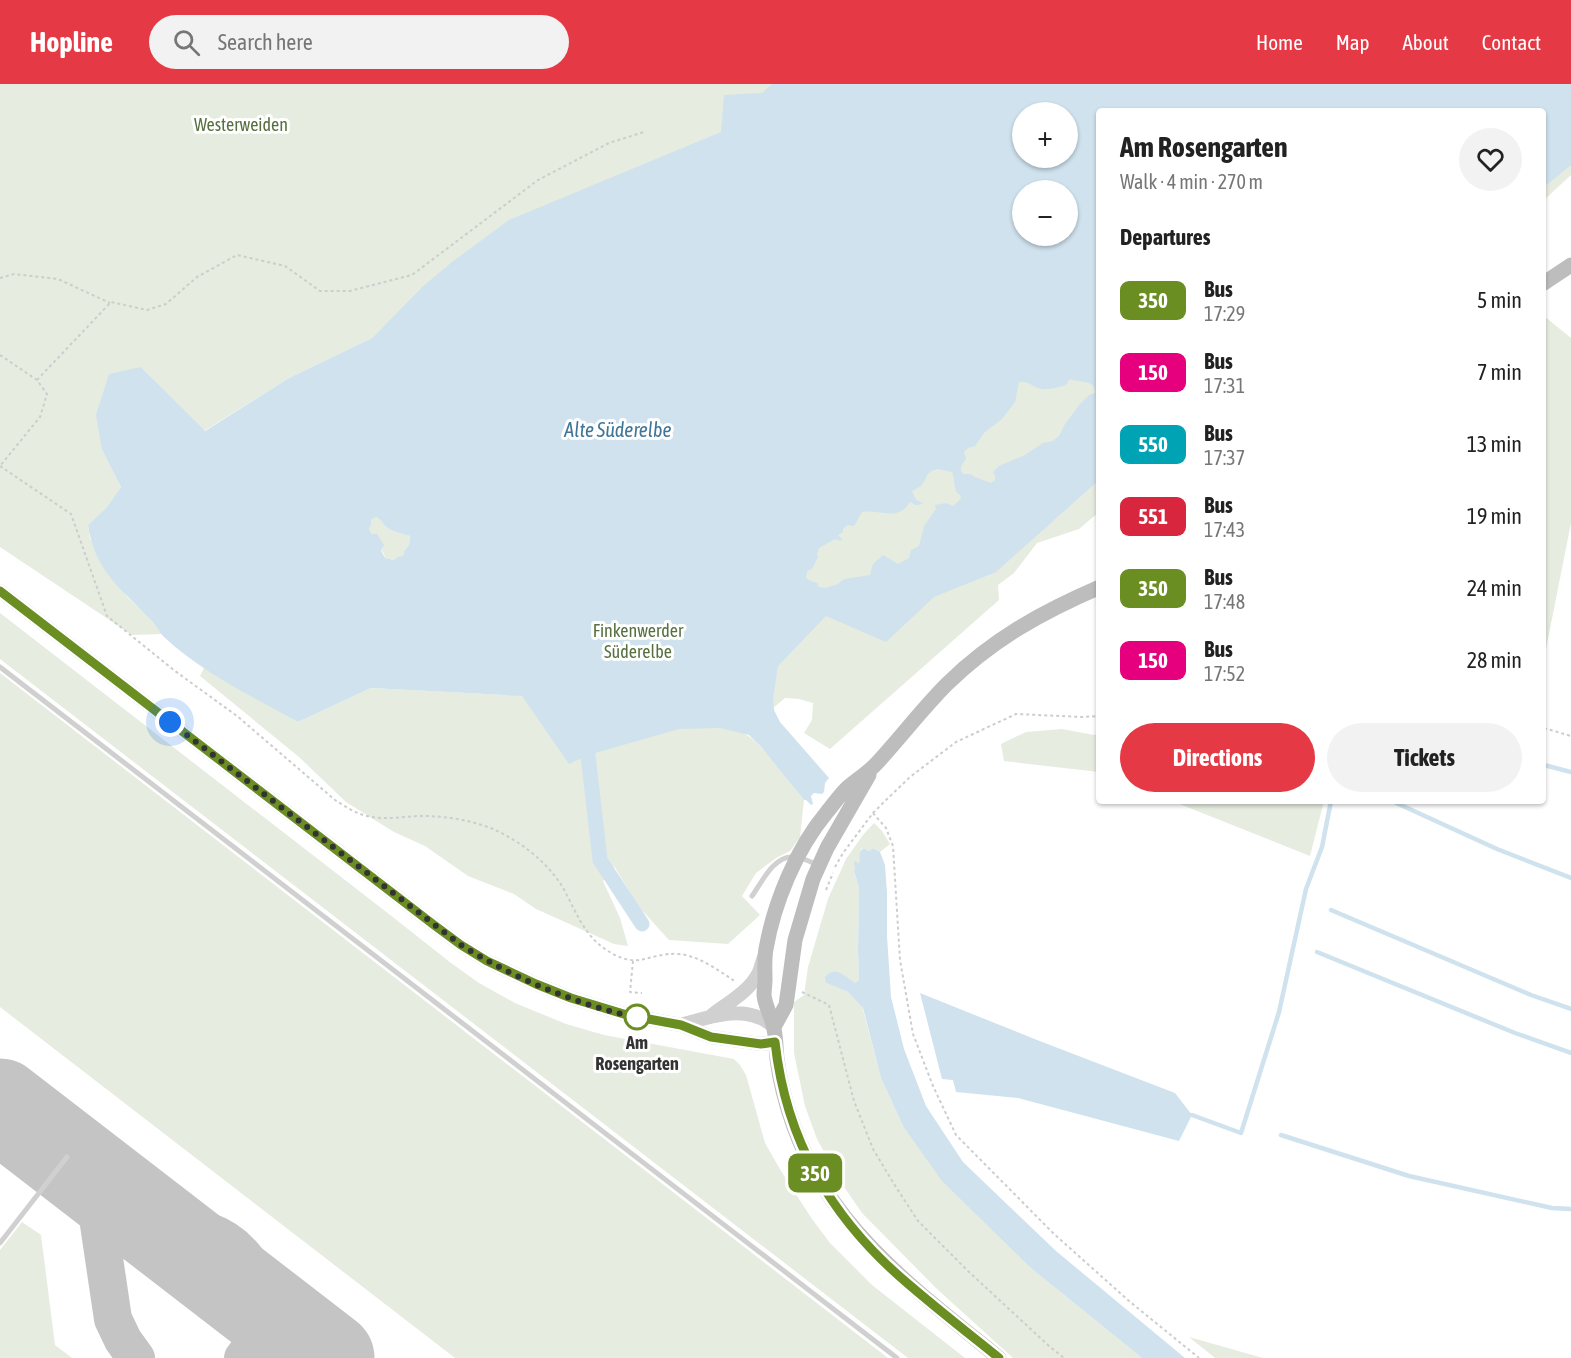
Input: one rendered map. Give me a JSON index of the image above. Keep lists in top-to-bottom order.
{
  "water": ["Alte Süderelbe"],
  "parks": ["Westerweiden", "Finkenwerder Süderelbe"],
  "places": ["Am Rosengarten"],
  "lines": ["bus line 350"],
  "page": {
    "header": "Hopline",
    "search": "Search here",
    "nav": [
      "Home",
      "Map",
      "About",
      "Contact"
    ],
    "on_map": "350",
    "map_buttons": ["+", "−"],
    "heading": [
      ["Am Rosengarten", "Walk · 4 min · 270 m"],
      "Departures"
    ],
    "list": [
      {
        "mark": "350",
        "name": "Bus",
        "note": "17:29",
        "value": "5 min"
      },
      {
        "mark": "150",
        "name": "Bus",
        "note": "17:31",
        "value": "7 min"
      },
      {
        "mark": "550",
        "name": "Bus",
        "note": "17:37",
        "value": "13 min"
      },
      {
        "mark": "551",
        "name": "Bus",
        "note": "17:43",
        "value": "19 min"
      },
      {
        "mark": "350",
        "name": "Bus",
        "note": "17:48",
        "value": "24 min"
      },
      {
        "mark": "150",
        "name": "Bus",
        "note": "17:52",
        "value": "28 min"
      }
    ],
    "buttons": ["Directions", "Tickets"]
  }
}
